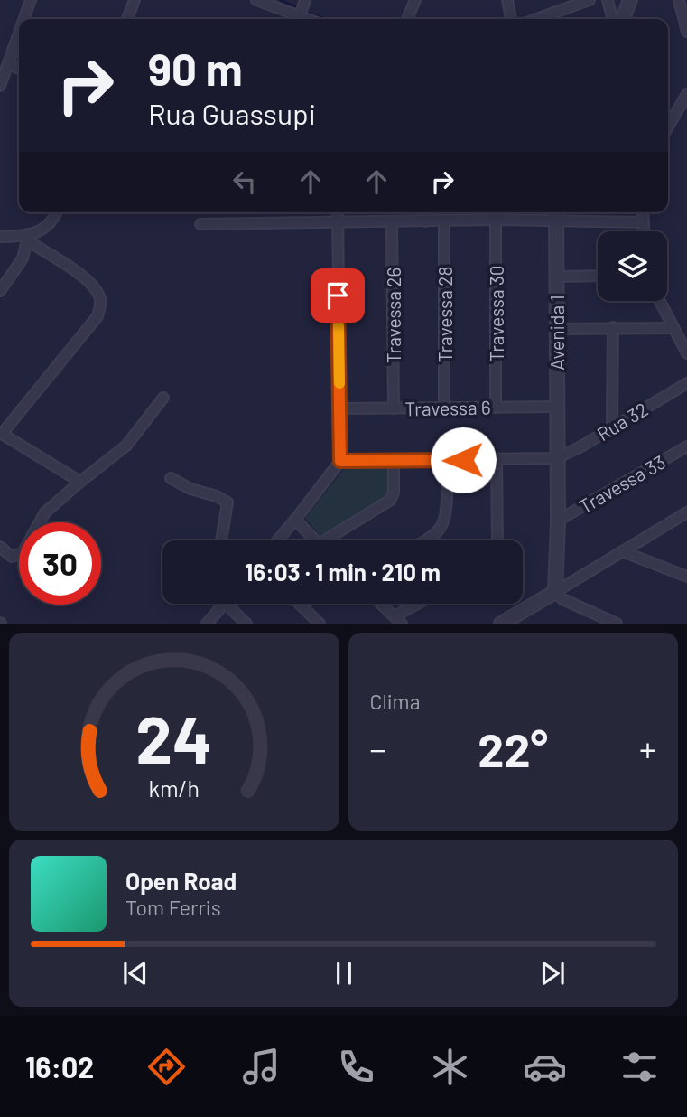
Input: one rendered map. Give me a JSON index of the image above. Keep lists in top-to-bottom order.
{
  "streets": {
    "street": [
      "Travessa 30",
      "Travessa 28",
      "Travessa 26",
      "Avenida 1",
      "Travessa 6",
      "Rua 32",
      "Travessa 33"
    ]
  },
  "crossings": [
    ["Travessa 30", "Travessa 6"],
    ["Travessa 28", "Travessa 6"],
    ["Travessa 26", "Travessa 6"],
    ["Avenida 1", "Travessa 6"],
    ["Avenida 1", "Rua 32"],
    ["Avenida 1", "Travessa 33"]
  ],
  "page": {
    "turn": ["90 m", "Rua Guassupi"],
    "limit": "30",
    "trip": "16:03 · 1 min · 210 m",
    "tile": "Clima",
    "heat": ["−", "22°", "+"],
    "song": ["Open Road", "Tom Ferris"],
    "tabs": "16:02",
    "gauge": ["24", "km/h"]
  }
}
